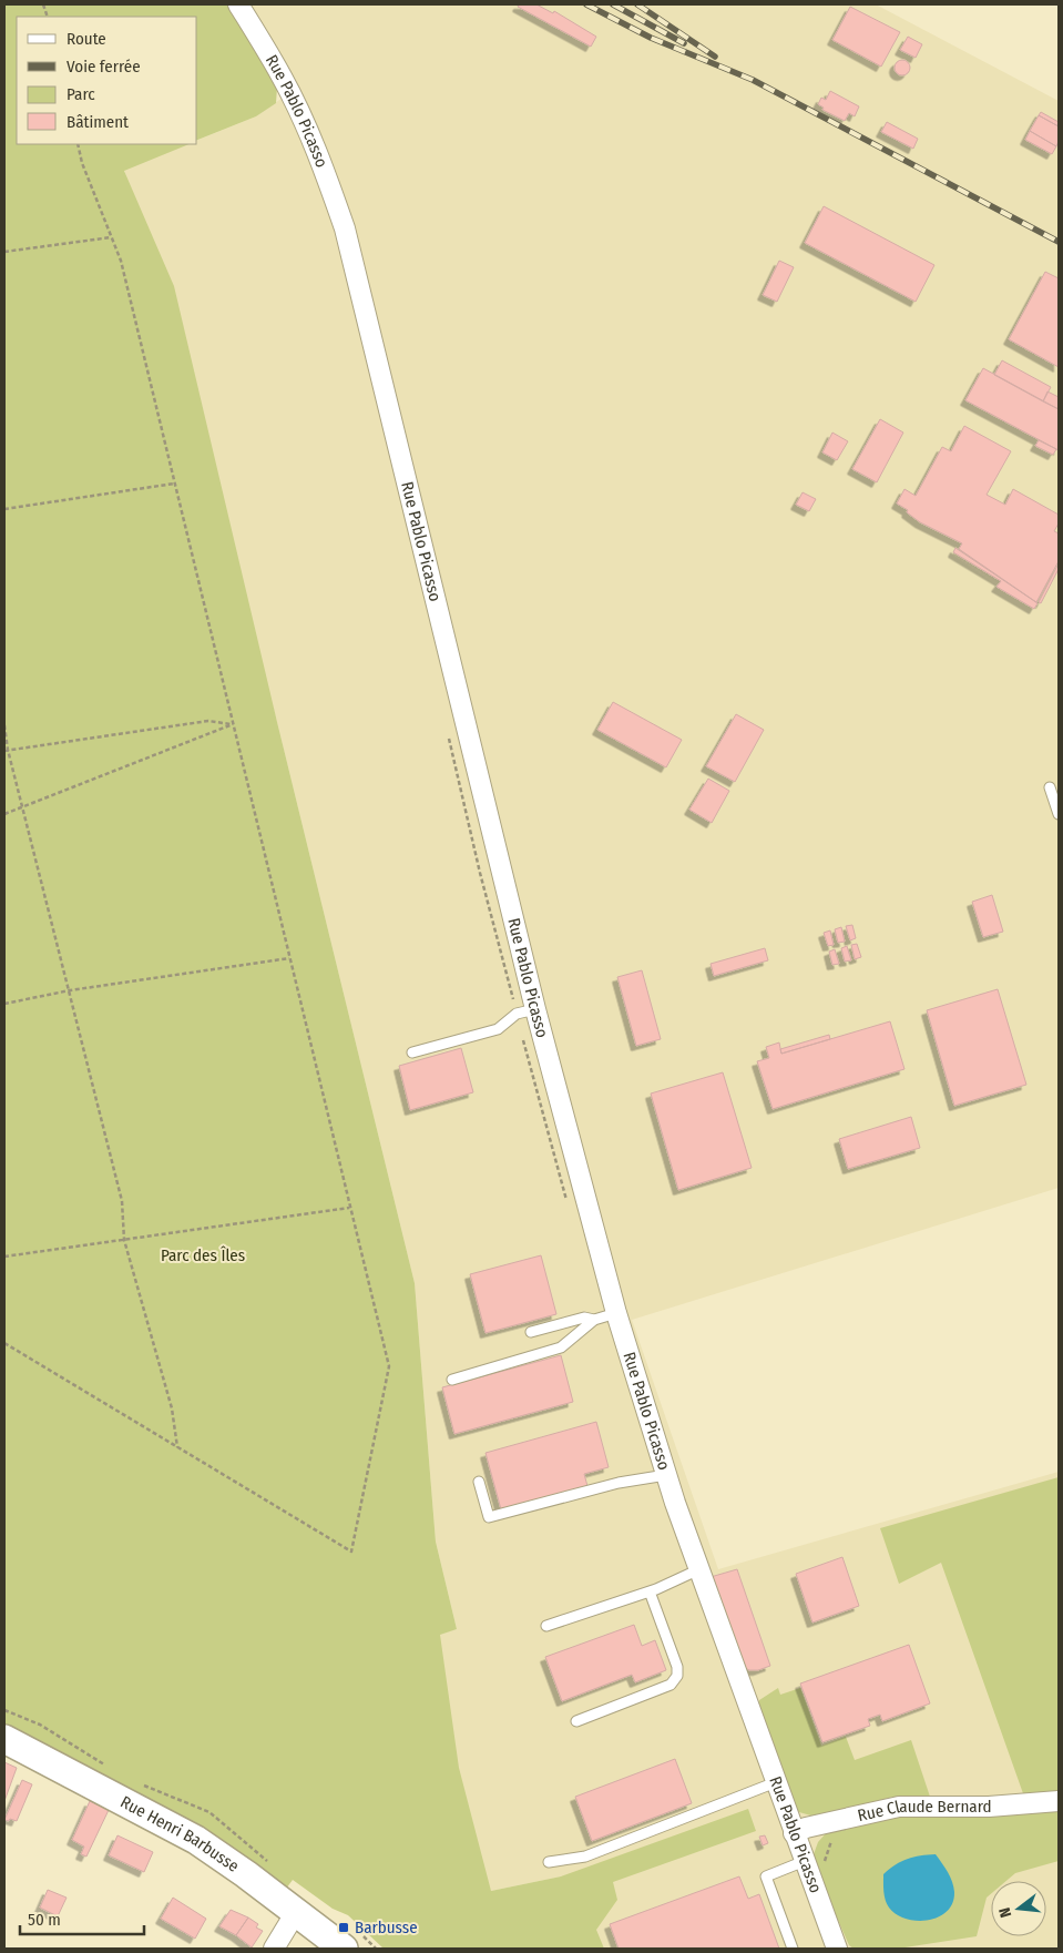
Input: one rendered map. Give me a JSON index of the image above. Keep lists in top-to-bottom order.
{
  "streets": {
    "street": ["Rue Pablo Picasso", "Rue Claude Bernard", "Rue Henri Barbusse"]
  },
  "crossings": [
    ["Rue Pablo Picasso", "Rue Claude Bernard"]
  ],
  "parks": ["Parc des Îles"],
  "places": {
    "transit": ["Barbusse"]
  },
  "legend": [
    "Route",
    "Voie ferrée",
    "Parc",
    "Bâtiment"
  ],
  "scale_bar": "50 m",
  "north": "left"
}
